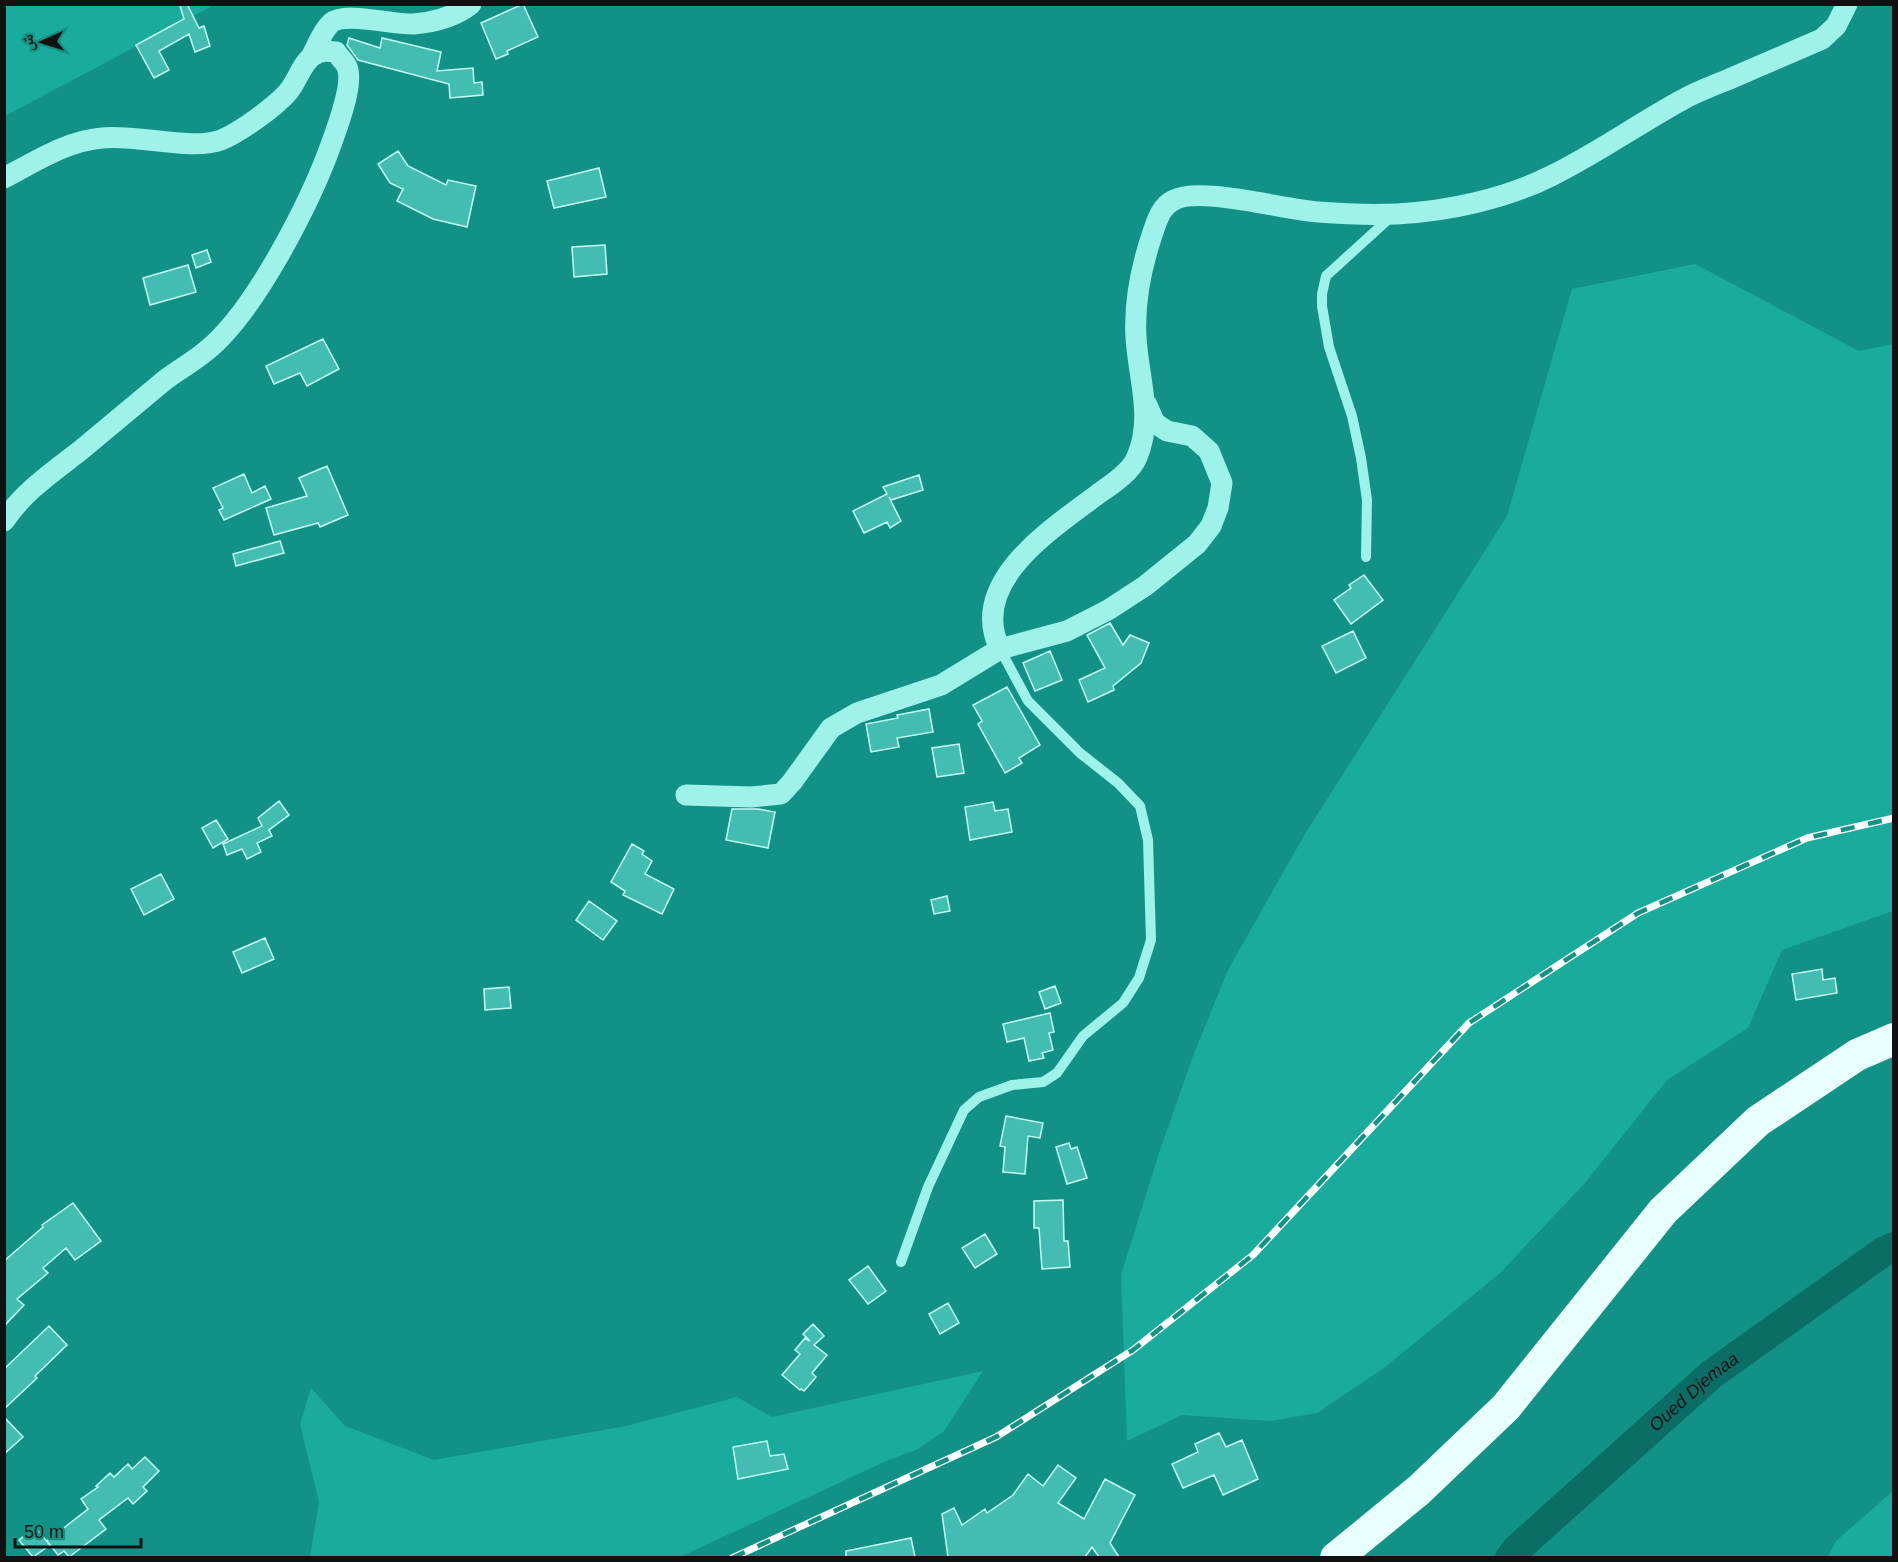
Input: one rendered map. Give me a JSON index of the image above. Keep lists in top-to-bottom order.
{
  "water": ["Oued Djemaa"],
  "scale_bar": "50 m",
  "north": "left"
}
